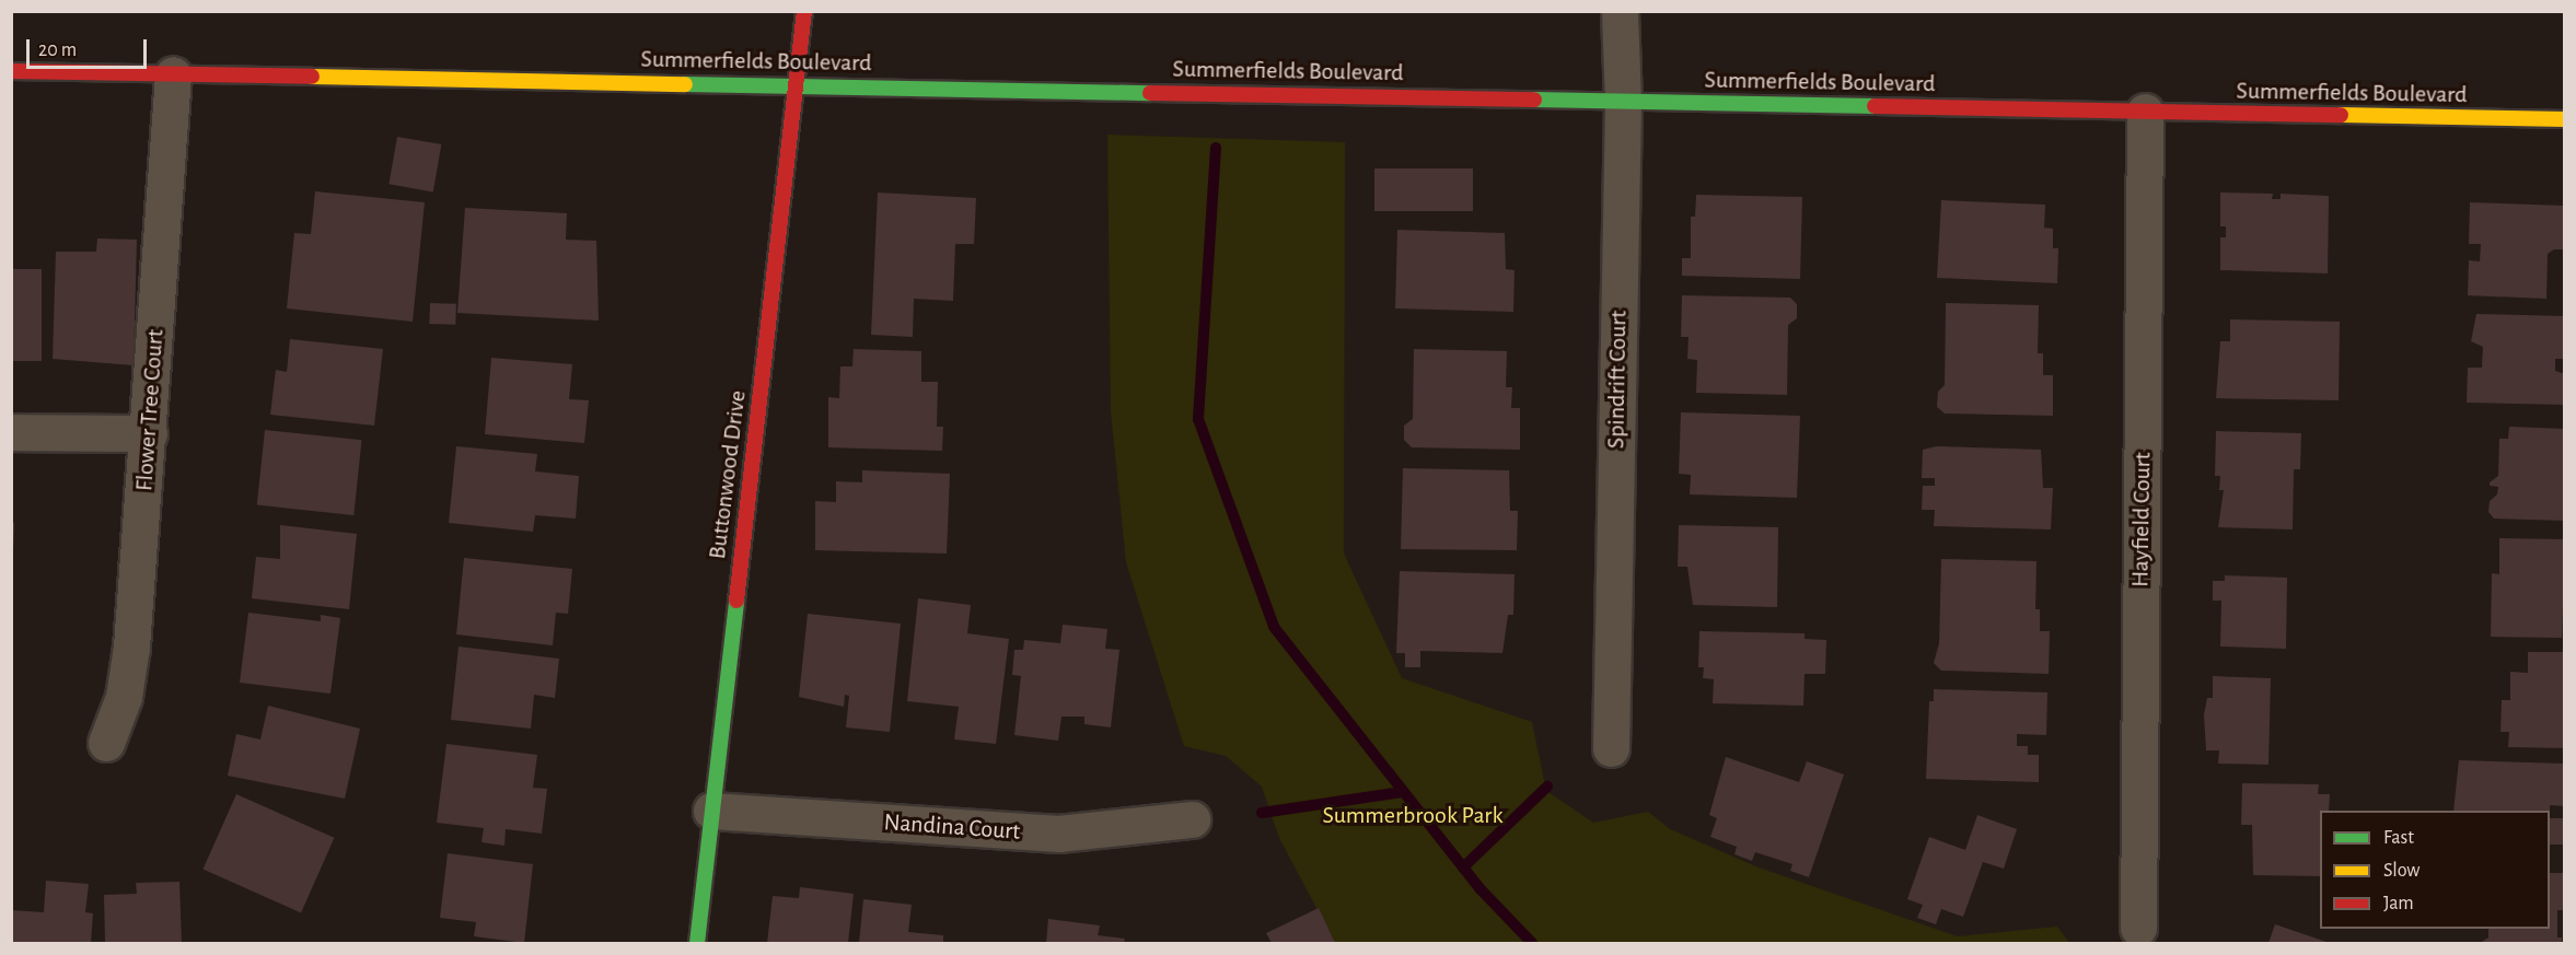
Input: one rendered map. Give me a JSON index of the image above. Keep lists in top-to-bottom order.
{
  "streets": {
    "street": [
      "Summerfields Boulevard",
      "Spindrift Court",
      "Flower Tree Court",
      "Buttonwood Drive",
      "Hayfield Court",
      "Nandina Court"
    ]
  },
  "crossings": [
    ["Summerfields Boulevard", "Spindrift Court"],
    ["Summerfields Boulevard", "Flower Tree Court"],
    ["Summerfields Boulevard", "Buttonwood Drive"],
    ["Summerfields Boulevard", "Hayfield Court"],
    ["Buttonwood Drive", "Nandina Court"]
  ],
  "parks": ["Summerbrook Park"],
  "legend": ["Fast", "Slow", "Jam"],
  "scale_bar": "20 m"
}
